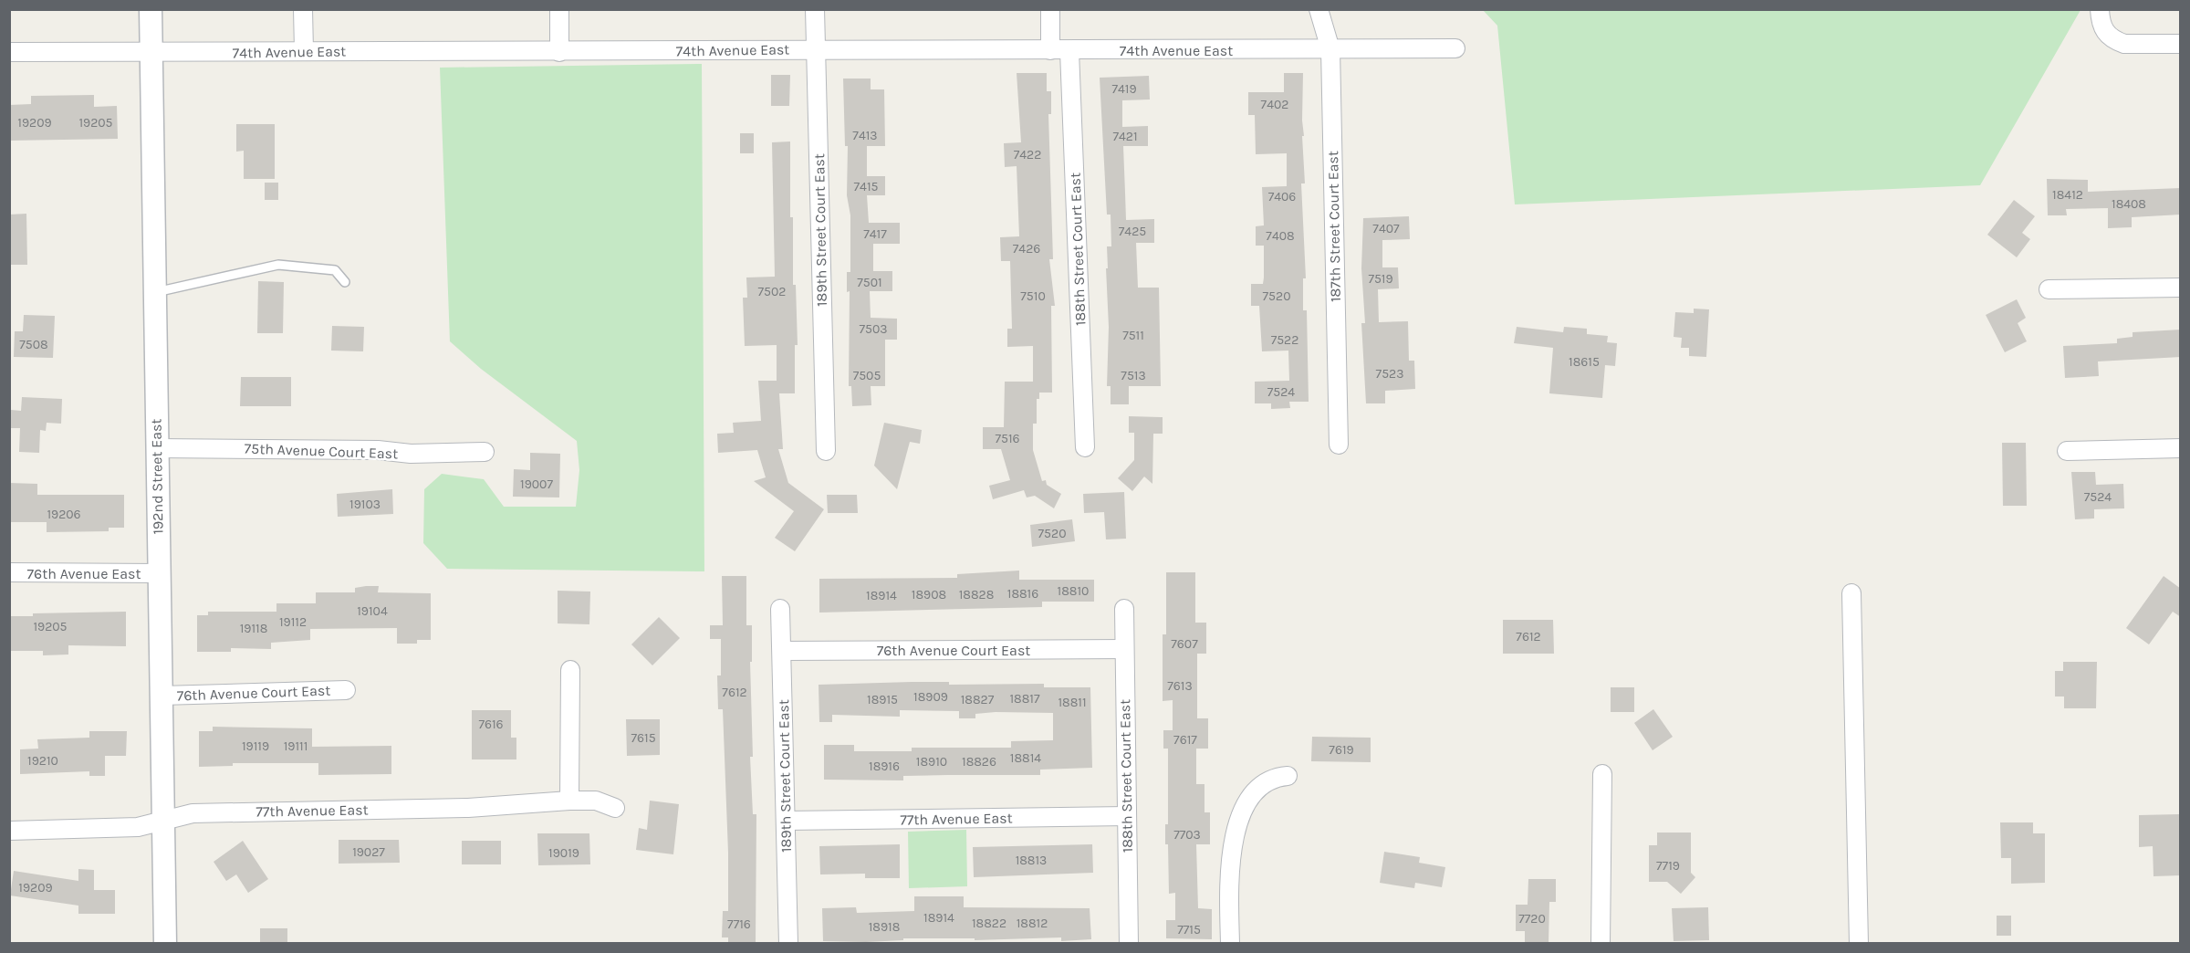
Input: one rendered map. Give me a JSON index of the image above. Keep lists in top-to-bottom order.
{
  "streets": {
    "street": [
      "74th Avenue East",
      "187th Street Court East",
      "189th Street Court East",
      "188th Street Court East",
      "75th Avenue Court East",
      "192nd Street East",
      "76th Avenue East",
      "76th Avenue Court East",
      "77th Avenue East"
    ]
  },
  "crossings": [
    ["74th Avenue East", "187th Street Court East"],
    ["74th Avenue East", "189th Street Court East"],
    ["74th Avenue East", "188th Street Court East"],
    ["74th Avenue East", "192nd Street East"],
    ["189th Street Court East", "76th Avenue Court East"],
    ["189th Street Court East", "77th Avenue East"],
    ["188th Street Court East", "76th Avenue Court East"],
    ["188th Street Court East", "77th Avenue East"],
    ["75th Avenue Court East", "192nd Street East"],
    ["192nd Street East", "76th Avenue East"],
    ["192nd Street East", "76th Avenue Court East"],
    ["192nd Street East", "77th Avenue East"]
  ],
  "house_numbers": [
    "7419",
    "7402",
    "19209",
    "19205",
    "7413",
    "7421",
    "7422",
    "7415",
    "18412",
    "7406",
    "18408",
    "7407",
    "7425",
    "7417",
    "7408",
    "7426",
    "7519",
    "7501",
    "7502",
    "7510",
    "7520",
    "7503",
    "7511",
    "7522",
    "7508",
    "18615",
    "7523",
    "7505",
    "7513",
    "7524",
    "7516",
    "19007",
    "7524",
    "19103",
    "19206",
    "7520",
    "18810",
    "18816",
    "18908",
    "18828",
    "18914",
    "19104",
    "19112",
    "19205",
    "19118",
    "7612",
    "7607",
    "7613",
    "7612",
    "18909",
    "18817",
    "18915",
    "18827",
    "18811",
    "7616",
    "7615",
    "7617",
    "19119",
    "19111",
    "7619",
    "18814",
    "19210",
    "18910",
    "18826",
    "18916",
    "7703",
    "19027",
    "19019",
    "18813",
    "7719",
    "19209",
    "18914",
    "7720",
    "18822",
    "18812",
    "7716",
    "18918",
    "7715"
  ]
}
